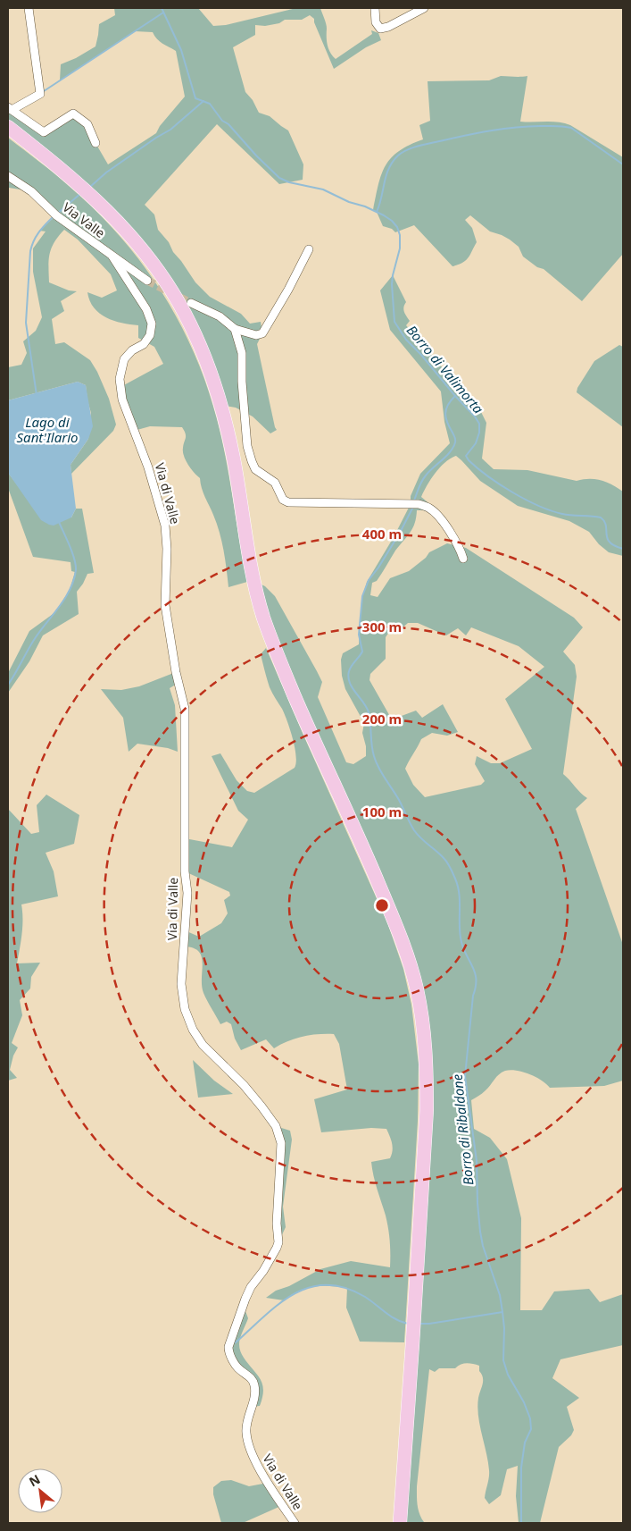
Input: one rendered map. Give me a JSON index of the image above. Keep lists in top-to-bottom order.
{
  "streets": {
    "street": ["Via Valle", "Via di Valle"]
  },
  "crossings": [
    ["Via Valle", "Via di Valle"]
  ],
  "water": ["Borro di Valimorta", "Lago di Sant'Ilario", "Borro di Ribaldone"],
  "north": "top left",
  "rings": [
    "400 m",
    "300 m",
    "200 m",
    "100 m"
  ]
}
